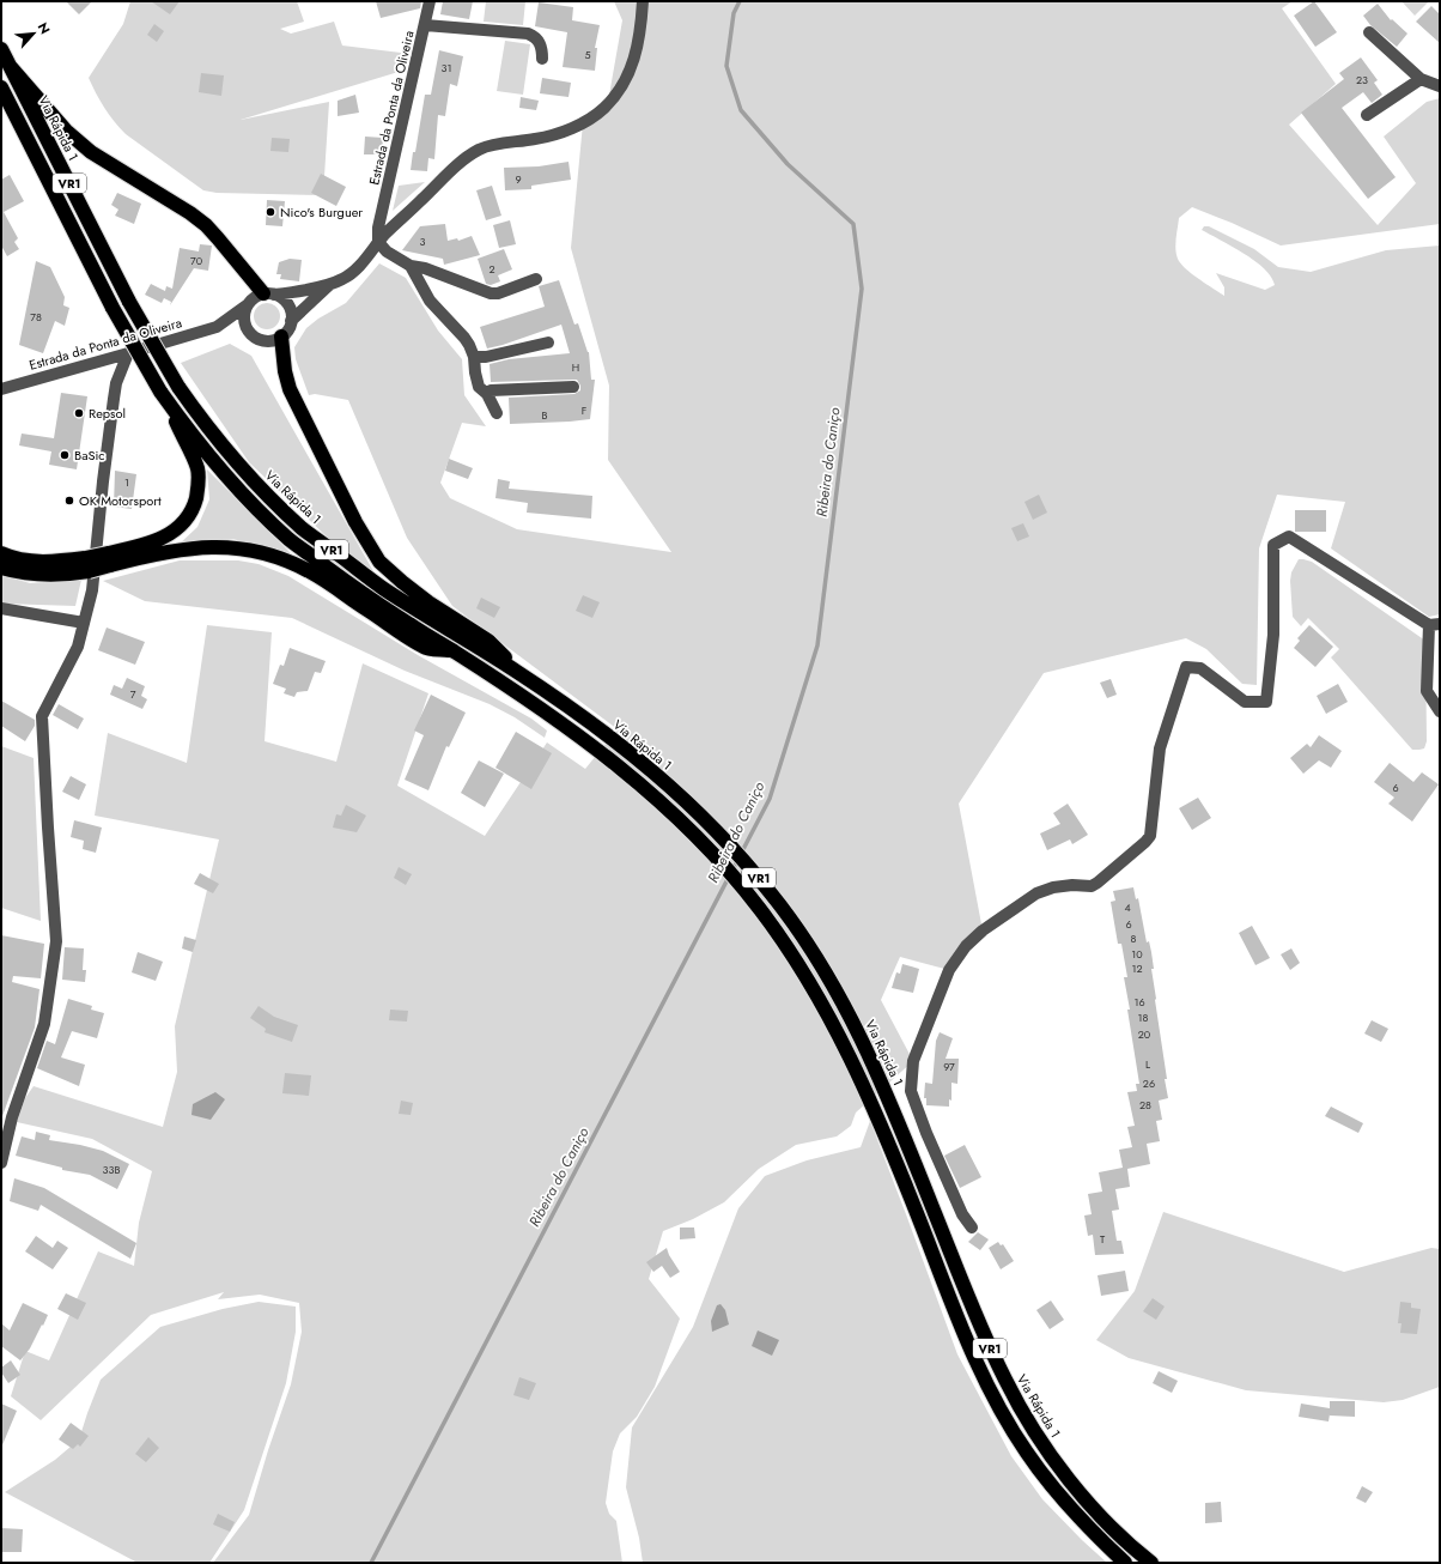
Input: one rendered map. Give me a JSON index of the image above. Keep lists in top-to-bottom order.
{
  "streets": {
    "highway": ["Via Rápida 1", "VR1"],
    "street": ["Estrada da Ponta da Oliveira"]
  },
  "water": ["Ribeira do Caniço"],
  "places": [
    "Nico's Burguer",
    "Repsol",
    "BaSic",
    "OK Motorsport"
  ],
  "house_numbers": [
    "5",
    "31",
    "23",
    "9",
    "3",
    "70",
    "2",
    "78",
    "H",
    "F",
    "B",
    "1",
    "7",
    "6",
    "4",
    "6",
    "8",
    "10",
    "12",
    "16",
    "18",
    "20",
    "L",
    "97",
    "26",
    "28",
    "33B",
    "T"
  ],
  "north": "top right"
}
